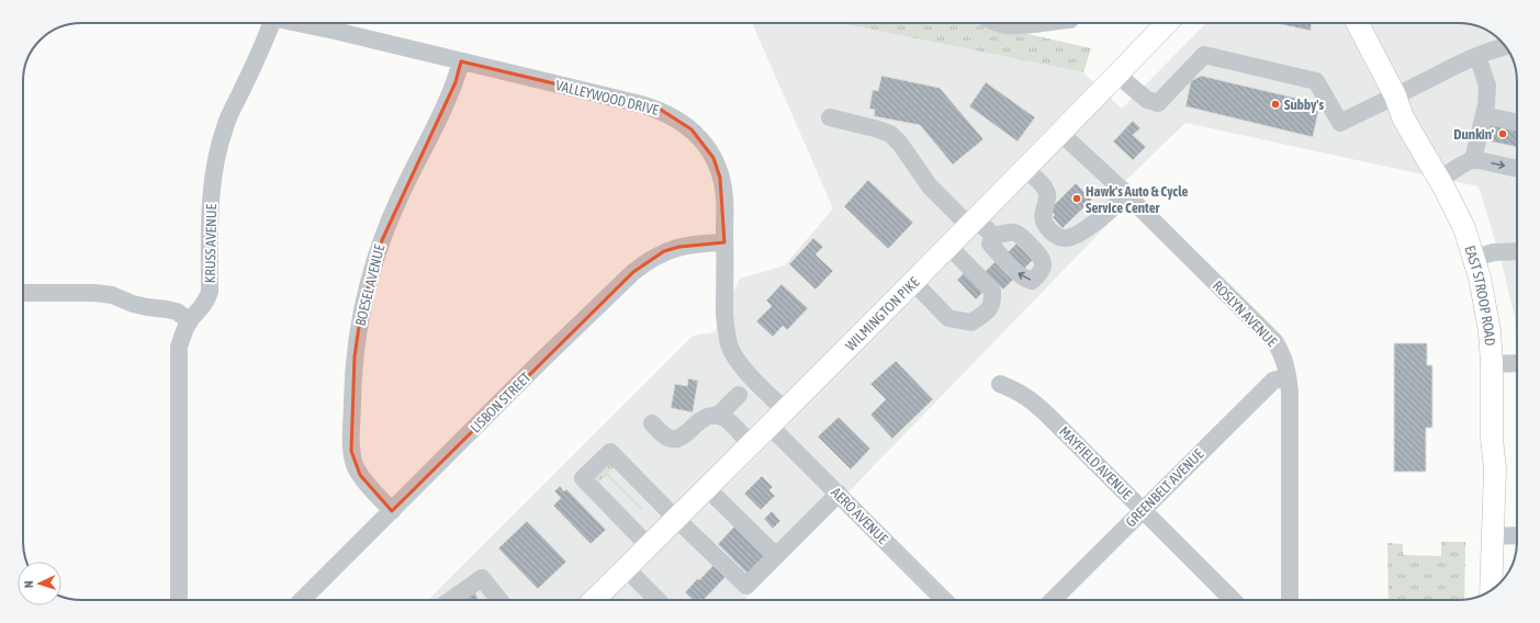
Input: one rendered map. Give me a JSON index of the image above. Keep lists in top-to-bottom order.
{
  "streets": {
    "main road": ["EAST STROOP ROAD", "WILMINGTON PIKE"],
    "street": [
      "VALLEYWOOD DRIVE",
      "KRUSS AVENUE",
      "BOESEL AVENUE",
      "ROSLYN AVENUE",
      "LISBON STREET",
      "MAYFIELD AVENUE",
      "GREENBELT AVENUE",
      "AERO AVENUE"
    ]
  },
  "crossings": [
    ["VALLEYWOOD DRIVE", "BOESEL AVENUE"],
    ["VALLEYWOOD DRIVE", "WILMINGTON PIKE"],
    ["VALLEYWOOD DRIVE", "LISBON STREET"],
    ["BOESEL AVENUE", "LISBON STREET"],
    ["WILMINGTON PIKE", "ROSLYN AVENUE"],
    ["WILMINGTON PIKE", "AERO AVENUE"],
    ["ROSLYN AVENUE", "GREENBELT AVENUE"],
    ["MAYFIELD AVENUE", "GREENBELT AVENUE"]
  ],
  "places": ["Subby's", "Dunkin'", "Hawk's Auto & Cycle Service Center"],
  "north": "left"
}
